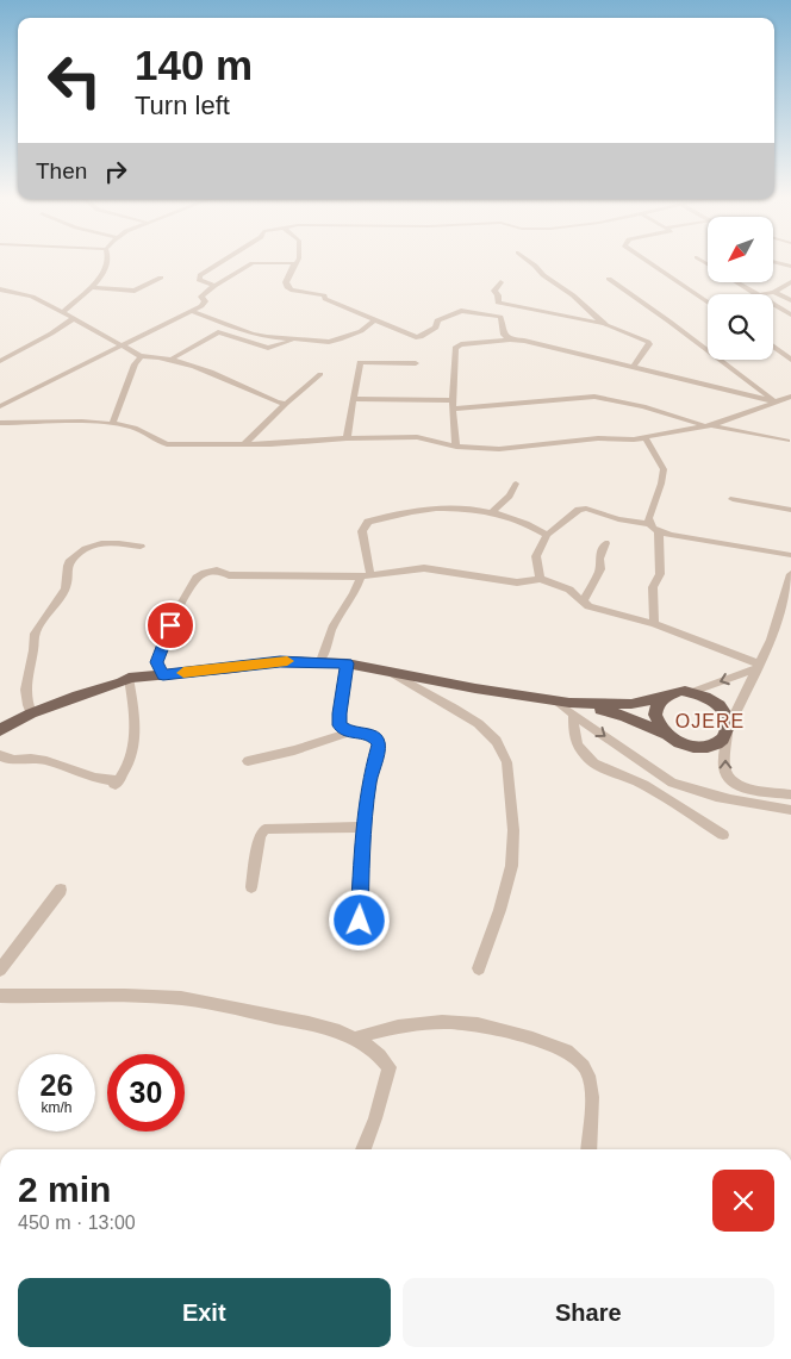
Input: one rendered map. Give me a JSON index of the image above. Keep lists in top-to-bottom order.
{
  "districts": ["OJERE"],
  "north": "bottom left",
  "page": {
    "turn": ["140 m", "Turn left"],
    "then": "Then",
    "speed": "26 km/h",
    "limit": "30",
    "heading": ["2 min", "450 m · 13:00"],
    "buttons": ["Exit", "Share"]
  }
}
